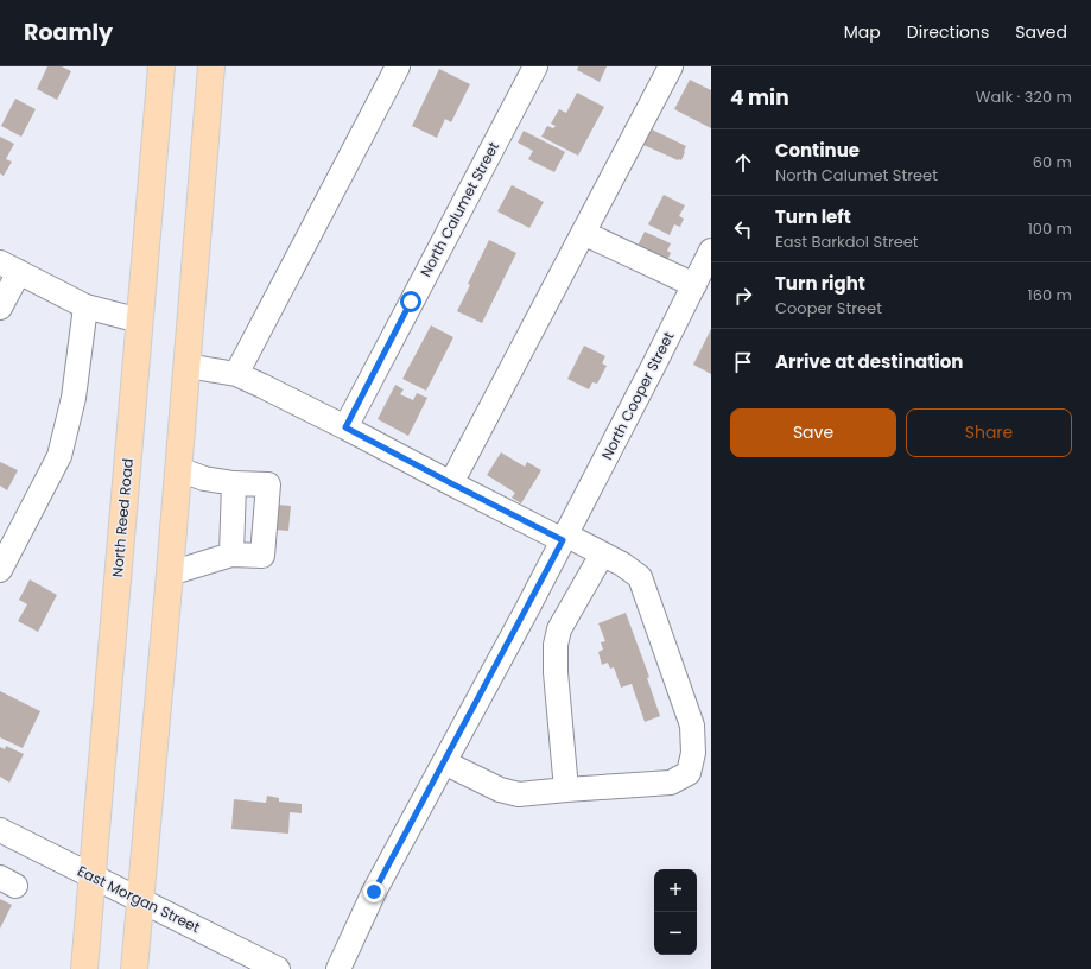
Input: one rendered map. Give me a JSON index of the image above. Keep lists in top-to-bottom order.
{
  "streets": {
    "main road": ["North Reed Road"],
    "street": ["North Calumet Street", "North Cooper Street", "East Morgan Street"]
  },
  "crossings": [
    ["North Reed Road", "East Morgan Street"]
  ],
  "page": {
    "header": "Roamly",
    "nav": ["Map", "Directions", "Saved"],
    "heading": ["4 min", "Walk · 320 m"],
    "list": [
      ["Continue", "North Calumet Street", "60 m"],
      ["Turn left", "East Barkdol Street", "100 m"],
      ["Turn right", "Cooper Street", "160 m"],
      "Arrive at destination"
    ],
    "buttons": ["Save", "Share"],
    "map_buttons": ["+", "−"]
  }
}
